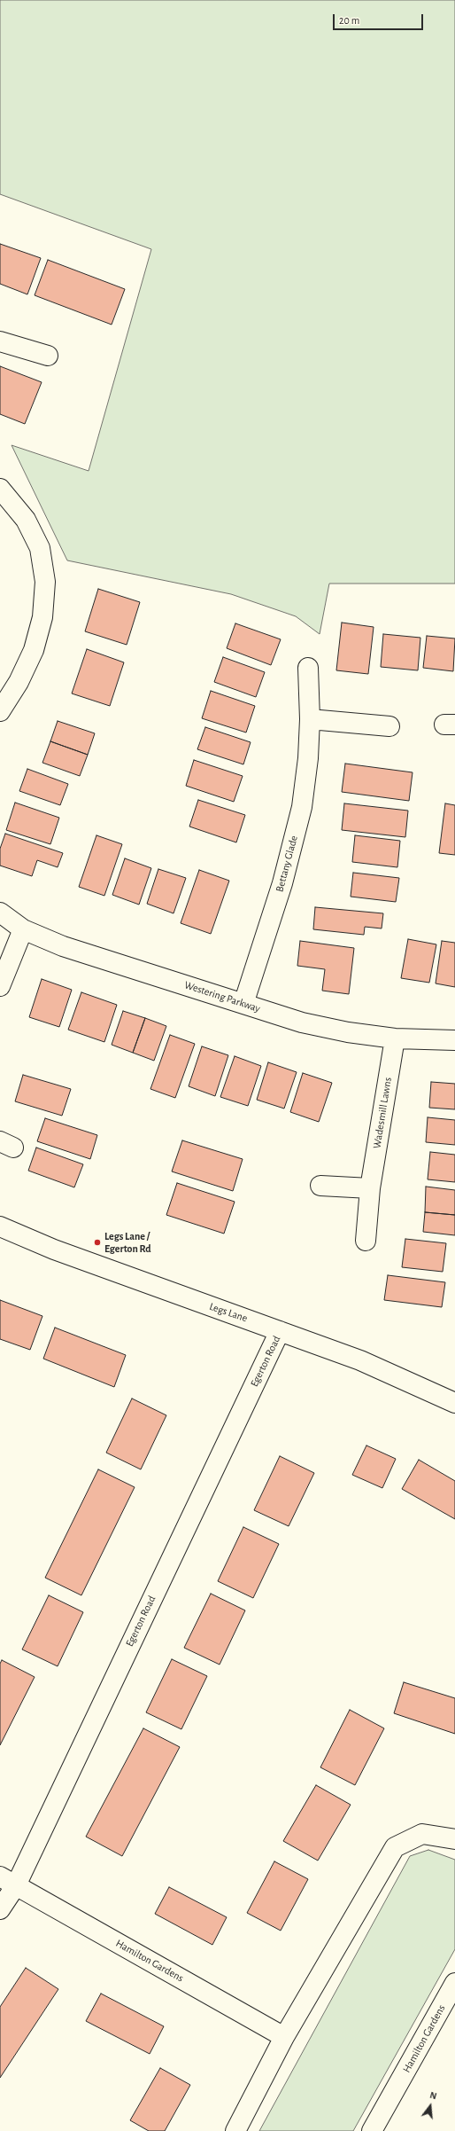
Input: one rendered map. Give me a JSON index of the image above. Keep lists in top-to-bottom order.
{
  "streets": {
    "street": [
      "Bettany Glade",
      "Westering Parkway",
      "Wadesmill Lawns",
      "Legs Lane",
      "Egerton Road",
      "Hamilton Gardens"
    ]
  },
  "crossings": [
    ["Bettany Glade", "Westering Parkway"],
    ["Westering Parkway", "Wadesmill Lawns"],
    ["Legs Lane", "Egerton Road"],
    ["Egerton Road", "Hamilton Gardens"]
  ],
  "places": ["Legs Lane / Egerton Rd"],
  "scale_bar": "20 m",
  "north": "top"
}
